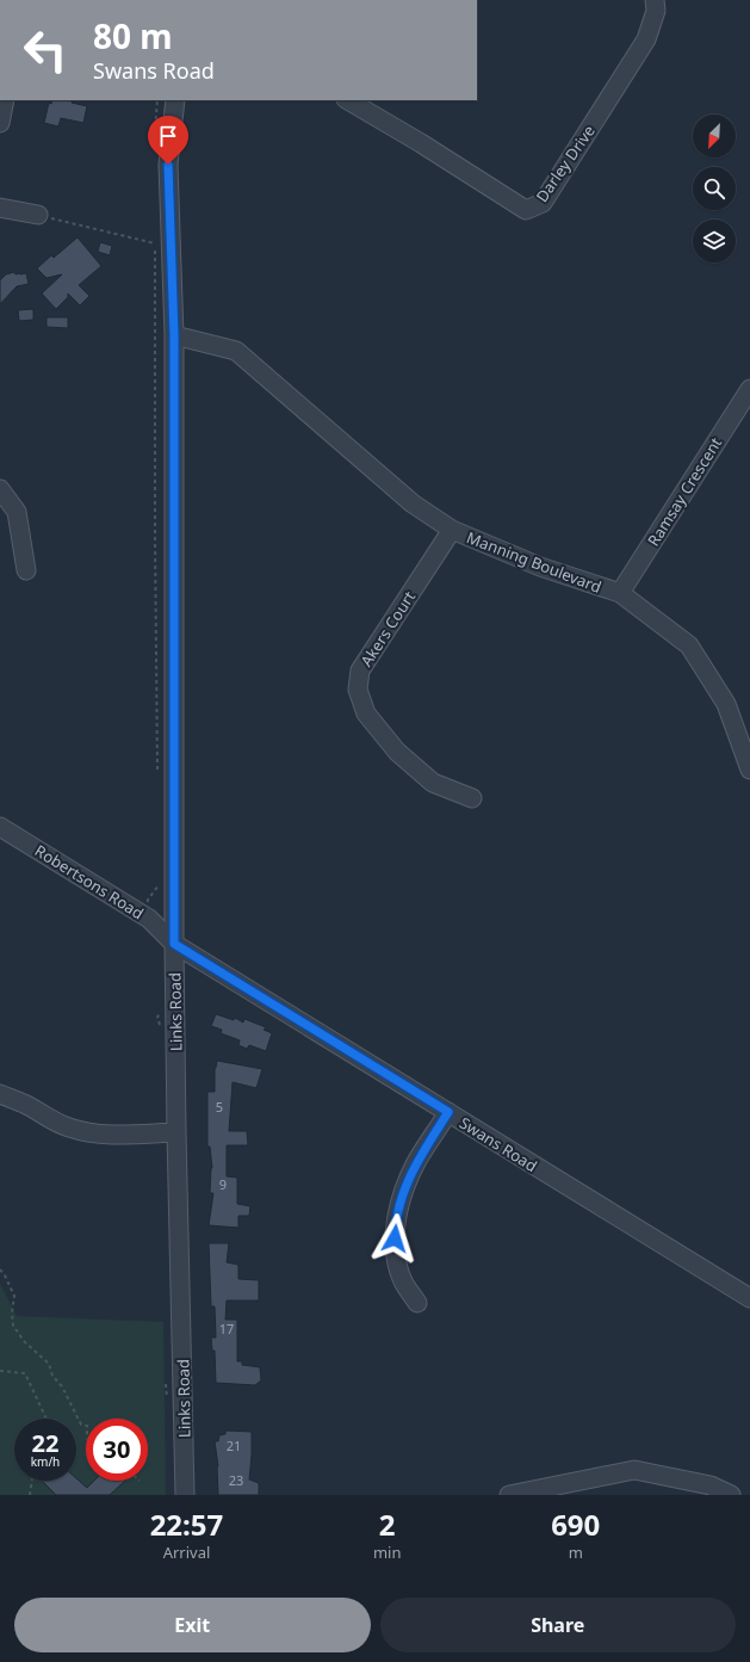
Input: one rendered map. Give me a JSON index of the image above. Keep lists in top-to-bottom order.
{
  "streets": {
    "street": [
      "Darley Drive",
      "Ramsay Crescent",
      "Manning Boulevard",
      "Akers Court",
      "Robertsons Road",
      "Links Road",
      "Swans Road"
    ]
  },
  "crossings": [
    ["Ramsay Crescent", "Manning Boulevard"],
    ["Manning Boulevard", "Akers Court"],
    ["Manning Boulevard", "Links Road"],
    ["Robertsons Road", "Links Road"],
    ["Robertsons Road", "Swans Road"],
    ["Links Road", "Swans Road"]
  ],
  "house_numbers": [
    "5",
    "9",
    "17",
    "21",
    "23"
  ],
  "north": "bottom left",
  "page": {
    "turn": ["80 m", "Swans Road"],
    "speed": "22 km/h",
    "limit": "30",
    "eta": [
      "22:57",
      "Arrival",
      "2",
      "min",
      "690",
      "m"
    ],
    "buttons": ["Exit", "Share"]
  }
}
